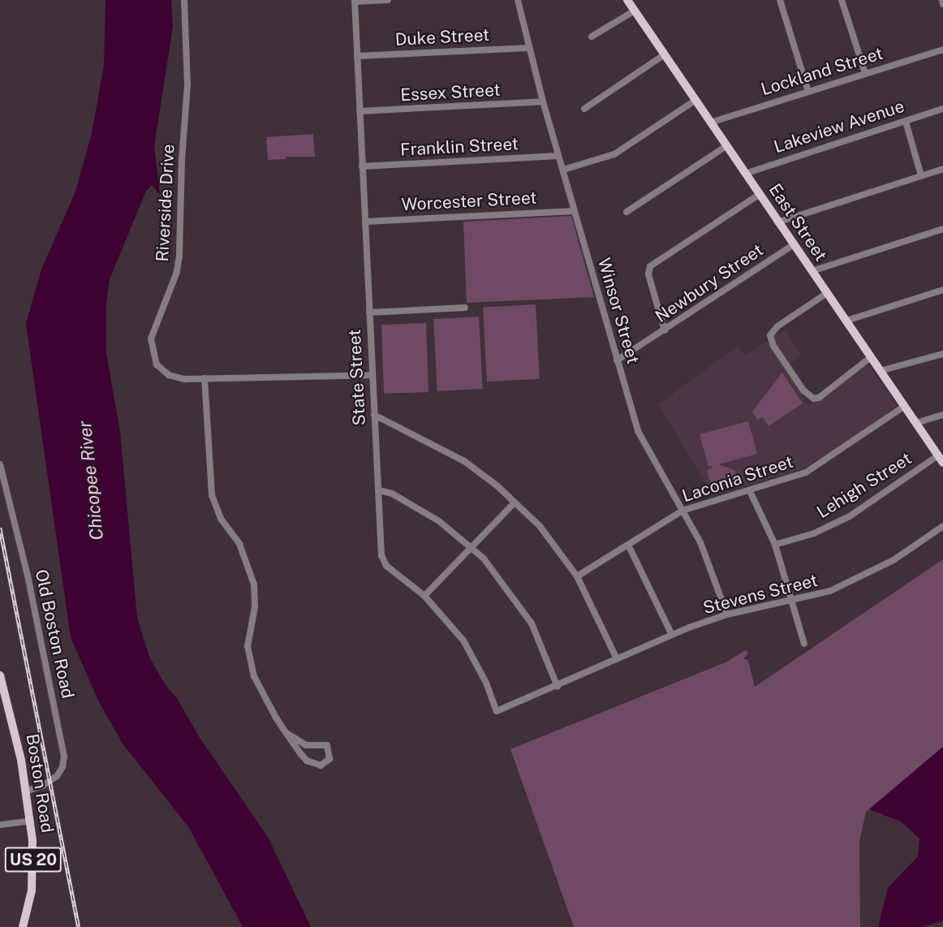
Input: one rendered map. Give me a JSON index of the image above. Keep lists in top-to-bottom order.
{
  "streets": {
    "main road": ["East Street", "Boston Road", "US 20"],
    "street": [
      "Duke Street",
      "Lockland Street",
      "Essex Street",
      "Lakeview Avenue",
      "Franklin Street",
      "Worcester Street",
      "Riverside Drive",
      "Newbury Street",
      "Winsor Street",
      "State Street",
      "Laconia Street",
      "Lehigh Street",
      "Stevens Street",
      "Old Boston Road"
    ]
  },
  "crossings": [
    ["Duke Street", "Winsor Street"],
    ["Duke Street", "State Street"],
    ["Lockland Street", "East Street"],
    ["Essex Street", "Winsor Street"],
    ["Essex Street", "State Street"],
    ["Lakeview Avenue", "East Street"],
    ["Franklin Street", "Winsor Street"],
    ["Franklin Street", "State Street"],
    ["Worcester Street", "Winsor Street"],
    ["Worcester Street", "State Street"],
    ["Riverside Drive", "State Street"],
    ["East Street", "Newbury Street"],
    ["East Street", "Laconia Street"],
    ["East Street", "Lehigh Street"],
    ["Newbury Street", "Winsor Street"],
    ["Winsor Street", "Laconia Street"],
    ["Winsor Street", "Stevens Street"],
    ["State Street", "Stevens Street"],
    ["Old Boston Road", "Boston Road"]
  ],
  "water": ["Chicopee River"]
}
